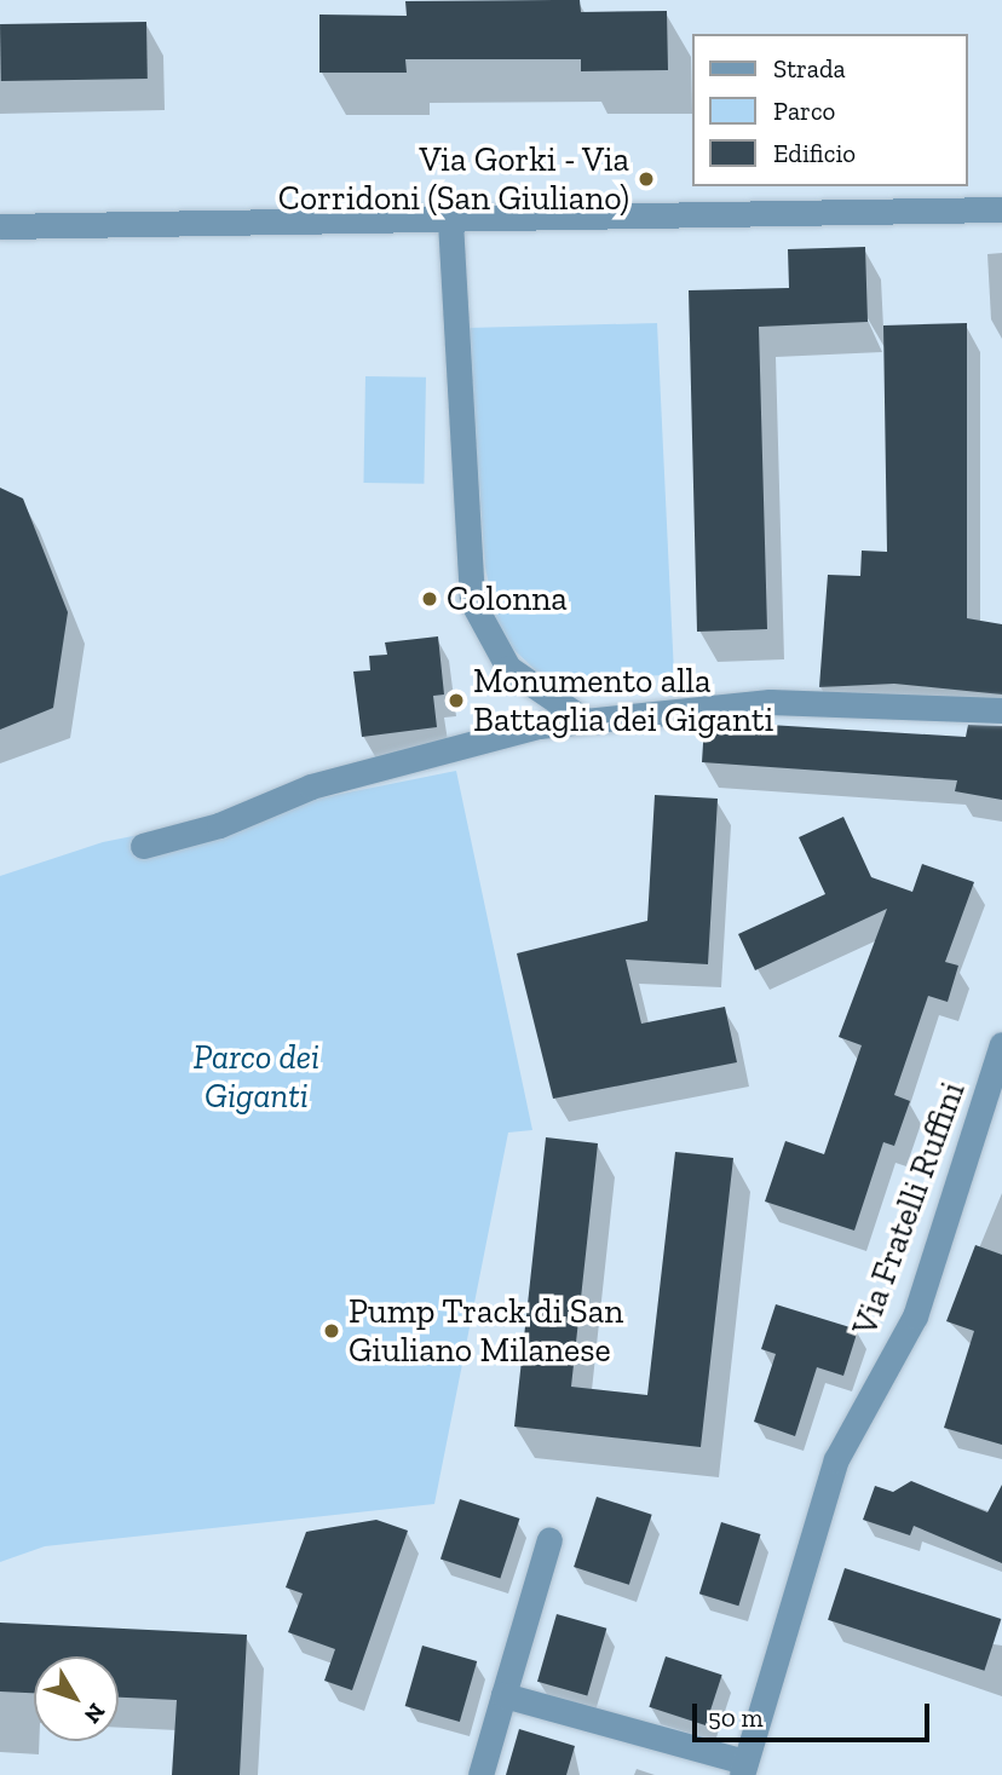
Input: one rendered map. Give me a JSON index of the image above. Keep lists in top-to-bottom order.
{
  "streets": {
    "street": ["Via Fratelli Ruffini"]
  },
  "parks": ["Parco dei Giganti"],
  "places": [
    "Via Gorki - Via Corridoni (San Giuliano)",
    "Colonna",
    "Monumento alla Battaglia dei Giganti",
    "Pump Track di San Giuliano Milanese"
  ],
  "legend": ["Strada", "Parco", "Edificio"],
  "scale_bar": "50 m",
  "north": "bottom right"
}
